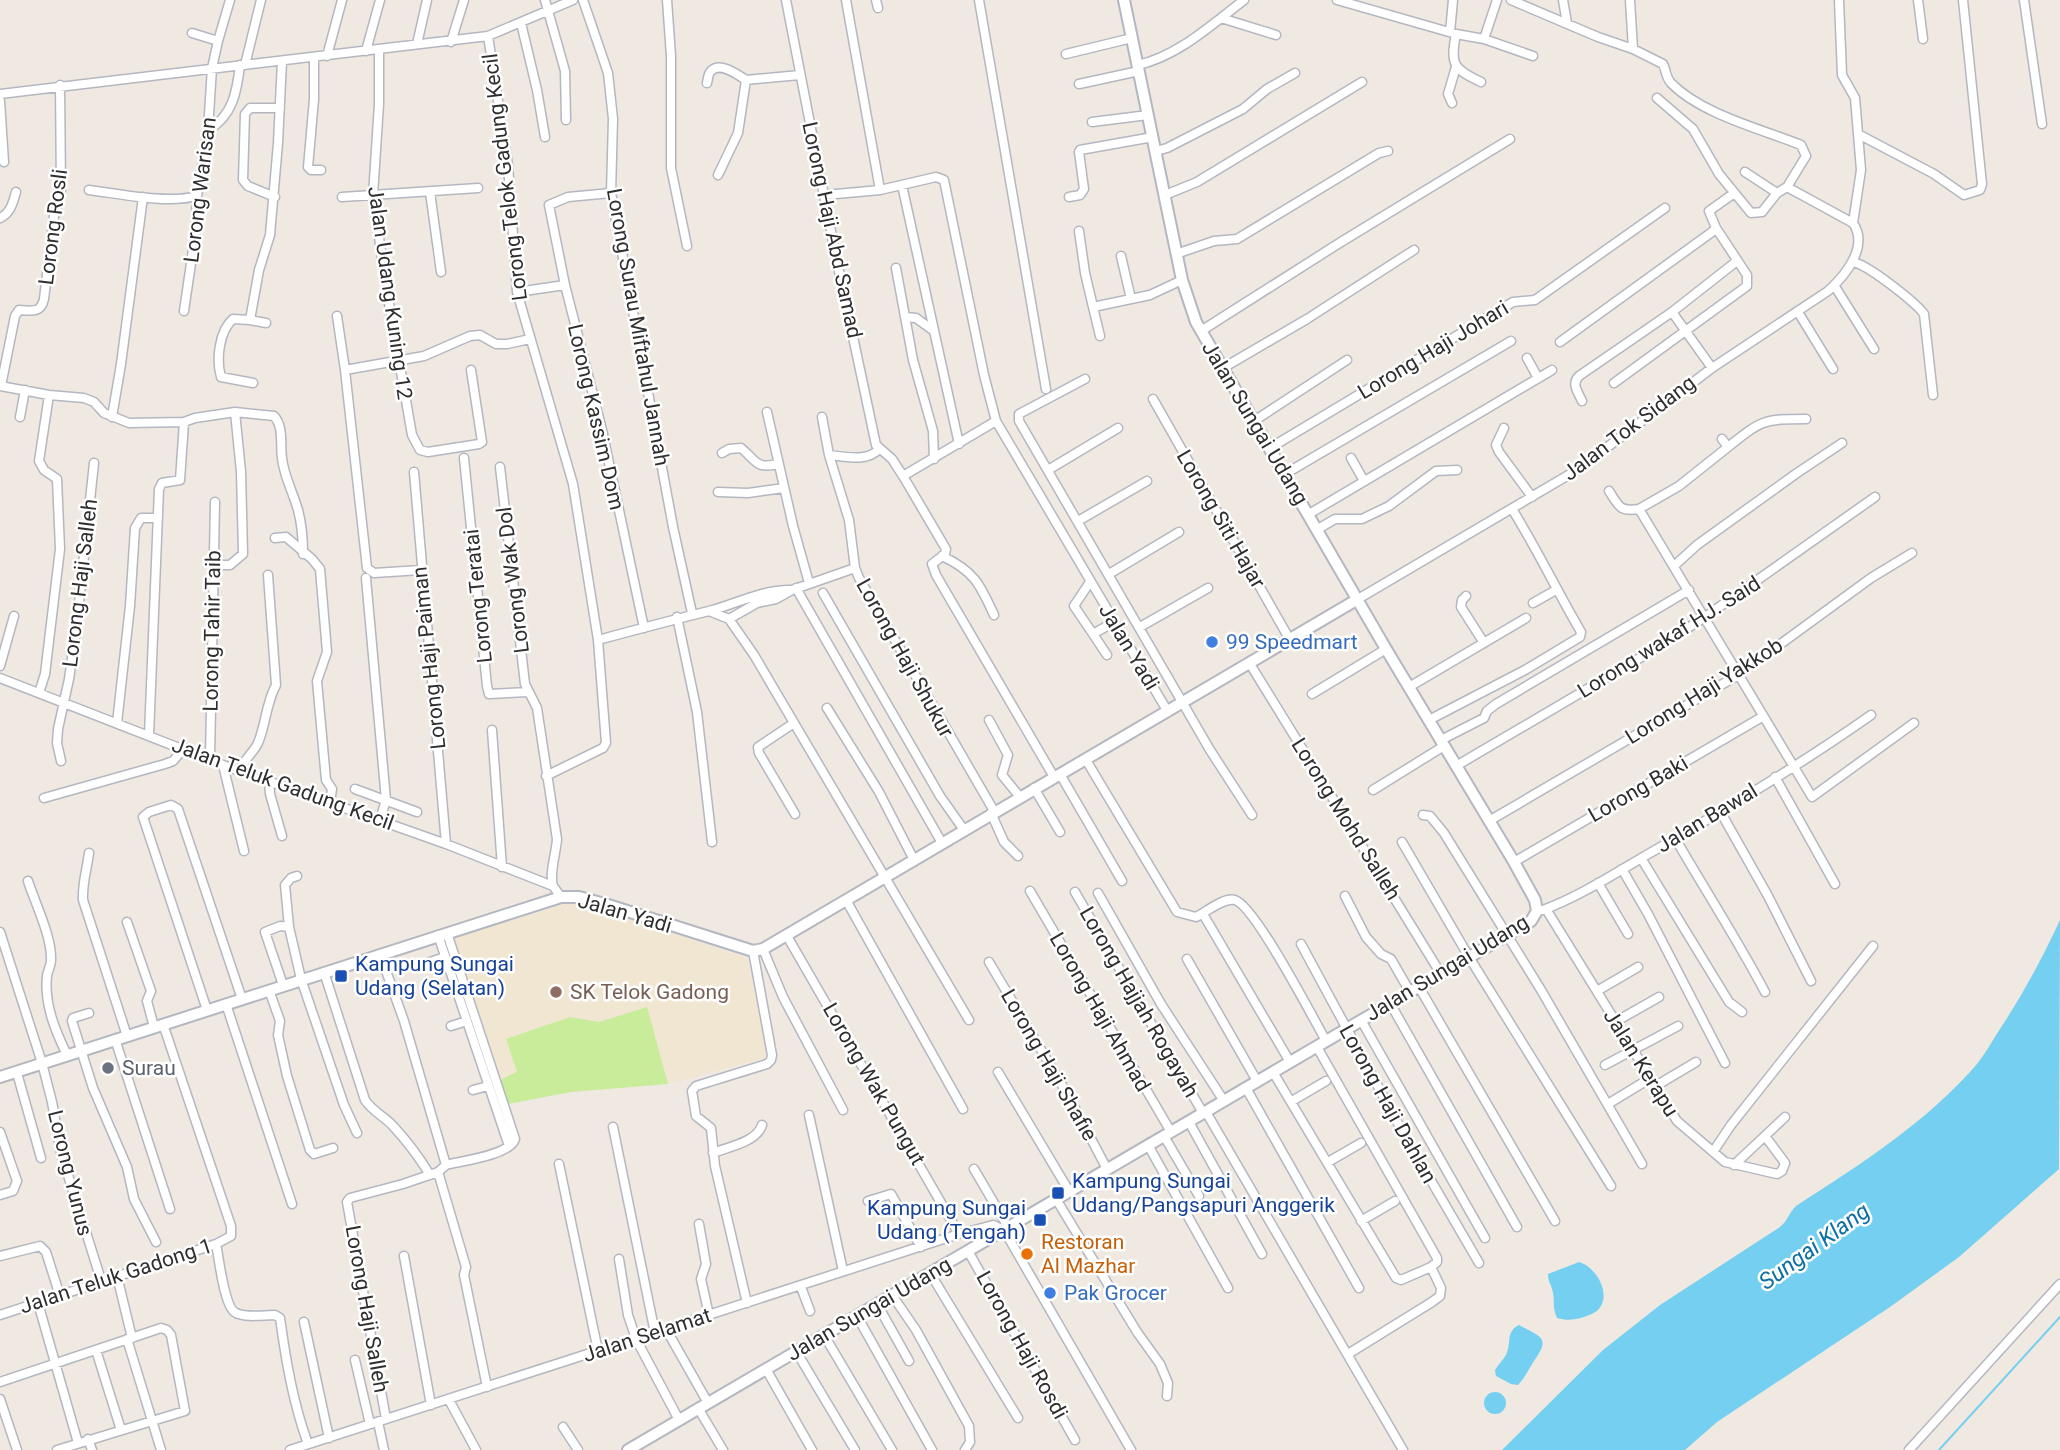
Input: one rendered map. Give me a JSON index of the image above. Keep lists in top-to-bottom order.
{
  "streets": {
    "street": [
      "Lorong Telok Gadung Kecil",
      "Lorong Warisan",
      "Lorong Rosli",
      "Lorong Haji Abd Samad",
      "Jalan Udang Kuning 12",
      "Lorong Surau Miftahul Jannah",
      "Lorong Haji Johari",
      "Lorong Kassim Dom",
      "Jalan Sungai Udang",
      "Jalan Tok Sidang",
      "Lorong Siti Hajar",
      "Lorong Wak Dol",
      "Lorong Haji Salleh",
      "Lorong Teratai",
      "Lorong Tahir Taib",
      "Lorong wakaf HJ. Said",
      "Jalan Yadi",
      "Lorong Haji Paiman",
      "Lorong Haji Shukur",
      "Lorong Haji Yakkob",
      "Jalan Teluk Gadung Kecil",
      "Lorong Baki",
      "Jalan Bawal",
      "Lorong Mohd Salleh",
      "Lorong Hajjah Rogayah",
      "Lorong Haji Ahmad",
      "Jalan Kerapu",
      "Lorong Haji Shafie",
      "Lorong Wak Pungut",
      "Lorong Haji Dahlan",
      "Lorong Yunus",
      "Jalan Teluk Gadong 1",
      "Jalan Selamat",
      "Lorong Haji Rosdi"
    ]
  },
  "crossings": [
    ["Lorong Telok Gadung Kecil", "Lorong Wak Dol"],
    ["Lorong Surau Miftahul Jannah", "Lorong Kassim Dom"],
    ["Lorong Haji Johari", "Jalan Sungai Udang"],
    ["Jalan Sungai Udang", "Jalan Tok Sidang"],
    ["Jalan Sungai Udang", "Lorong wakaf HJ. Said"],
    ["Jalan Sungai Udang", "Jalan Yadi"],
    ["Jalan Sungai Udang", "Lorong Haji Yakkob"],
    ["Jalan Sungai Udang", "Lorong Baki"],
    ["Jalan Sungai Udang", "Jalan Bawal"],
    ["Jalan Sungai Udang", "Lorong Mohd Salleh"],
    ["Jalan Sungai Udang", "Lorong Hajjah Rogayah"],
    ["Jalan Sungai Udang", "Lorong Haji Ahmad"],
    ["Jalan Sungai Udang", "Jalan Kerapu"],
    ["Jalan Sungai Udang", "Lorong Haji Shafie"],
    ["Jalan Sungai Udang", "Lorong Haji Dahlan"],
    ["Jalan Sungai Udang", "Jalan Selamat"],
    ["Jalan Sungai Udang", "Lorong Haji Rosdi"],
    ["Jalan Tok Sidang", "Jalan Yadi"],
    ["Lorong Siti Hajar", "Jalan Yadi"],
    ["Lorong Wak Dol", "Lorong Teratai"],
    ["Lorong Wak Dol", "Jalan Teluk Gadung Kecil"],
    ["Lorong Haji Salleh", "Jalan Teluk Gadung Kecil"],
    ["Lorong Haji Salleh", "Jalan Selamat"],
    ["Lorong Tahir Taib", "Jalan Teluk Gadung Kecil"],
    ["Jalan Yadi", "Lorong Haji Shukur"],
    ["Jalan Yadi", "Lorong Mohd Salleh"],
    ["Jalan Yadi", "Lorong Wak Pungut"],
    ["Jalan Yadi", "Lorong Yunus"],
    ["Jalan Yadi", "Jalan Teluk Gadong 1"],
    ["Lorong Haji Paiman", "Jalan Teluk Gadung Kecil"],
    ["Jalan Bawal", "Jalan Kerapu"],
    ["Lorong Wak Pungut", "Jalan Selamat"],
    ["Lorong Yunus", "Jalan Teluk Gadong 1"]
  ],
  "water": ["Sungai Klang"],
  "places": {
    "other": [
      "99 Speedmart",
      "SK Telok Gadong",
      "Surau",
      "Restoran Al Mazhar",
      "Pak Grocer"
    ],
    "transit": ["Kampung Sungai Udang (Selatan)", "Kampung Sungai Udang/Pangsapuri Anggerik", "Kampung Sungai Udang (Tengah)"]
  }
}
